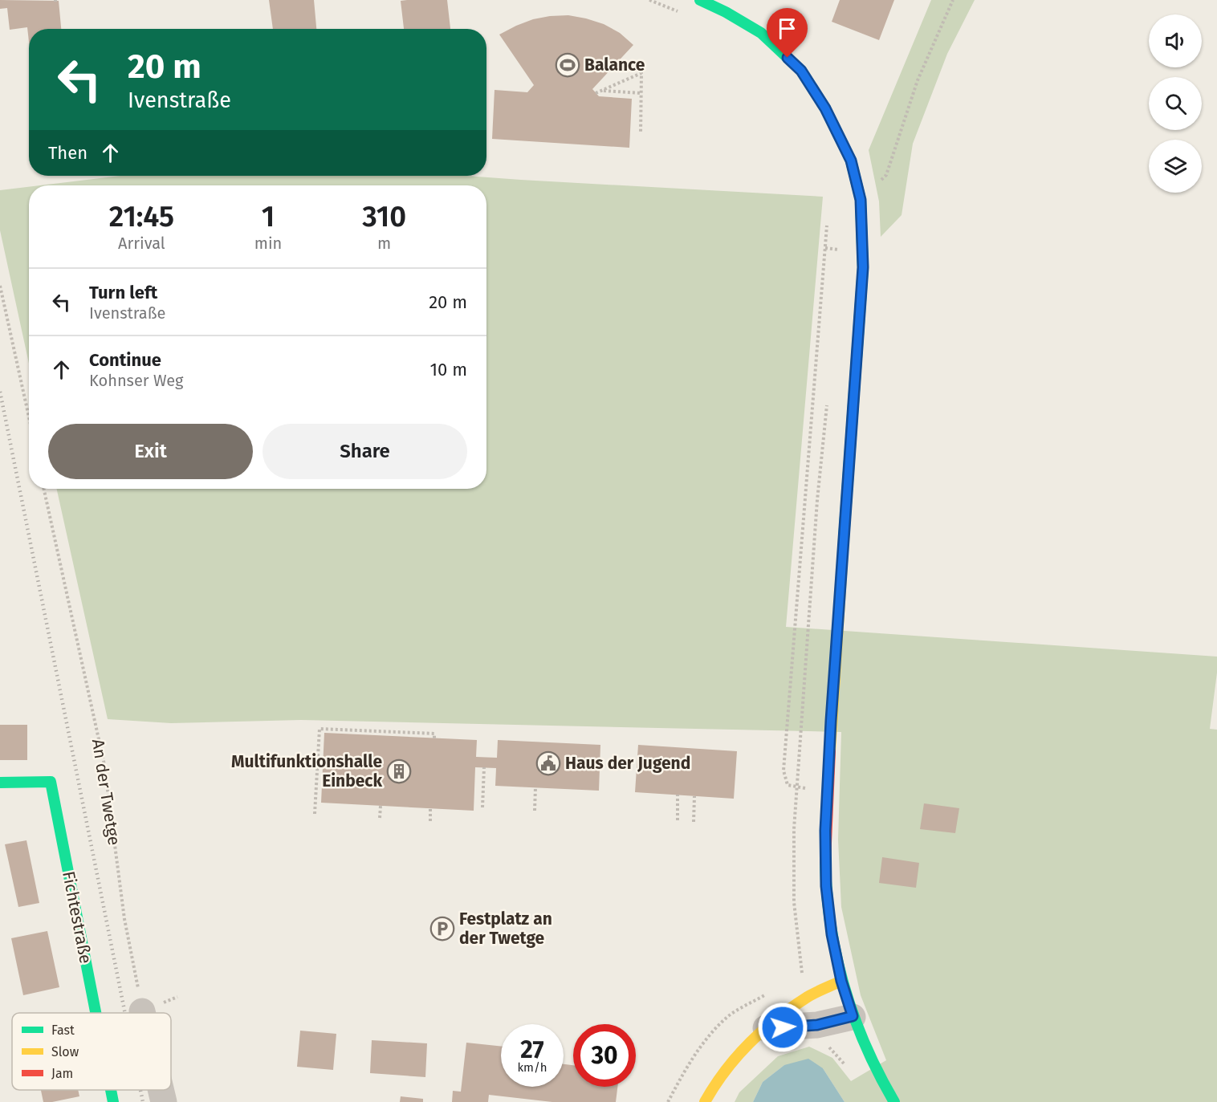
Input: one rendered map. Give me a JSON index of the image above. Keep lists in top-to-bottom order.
{
  "streets": {
    "street": ["Fichtestraße"],
    "path": ["An der Twetge"]
  },
  "places": {
    "sports": ["Balance"],
    "public building": ["Haus der Jugend"],
    "building": ["Multifunktionshalle Einbeck"],
    "parking": ["Festplatz an der Twetge"]
  },
  "legend": ["Fast", "Slow", "Jam"],
  "page": {
    "turn": ["20 m", "Ivenstraße"],
    "then": "Then",
    "eta": [
      "21:45",
      "Arrival",
      "1",
      "min",
      "310",
      "m"
    ],
    "list": [
      {
        "name": "Turn left",
        "note": "Ivenstraße",
        "value": "20 m"
      },
      {
        "name": "Continue",
        "note": "Kohnser Weg",
        "value": "10 m"
      }
    ],
    "buttons": ["Exit", "Share"],
    "speed": "27 km/h",
    "limit": "30"
  }
}
